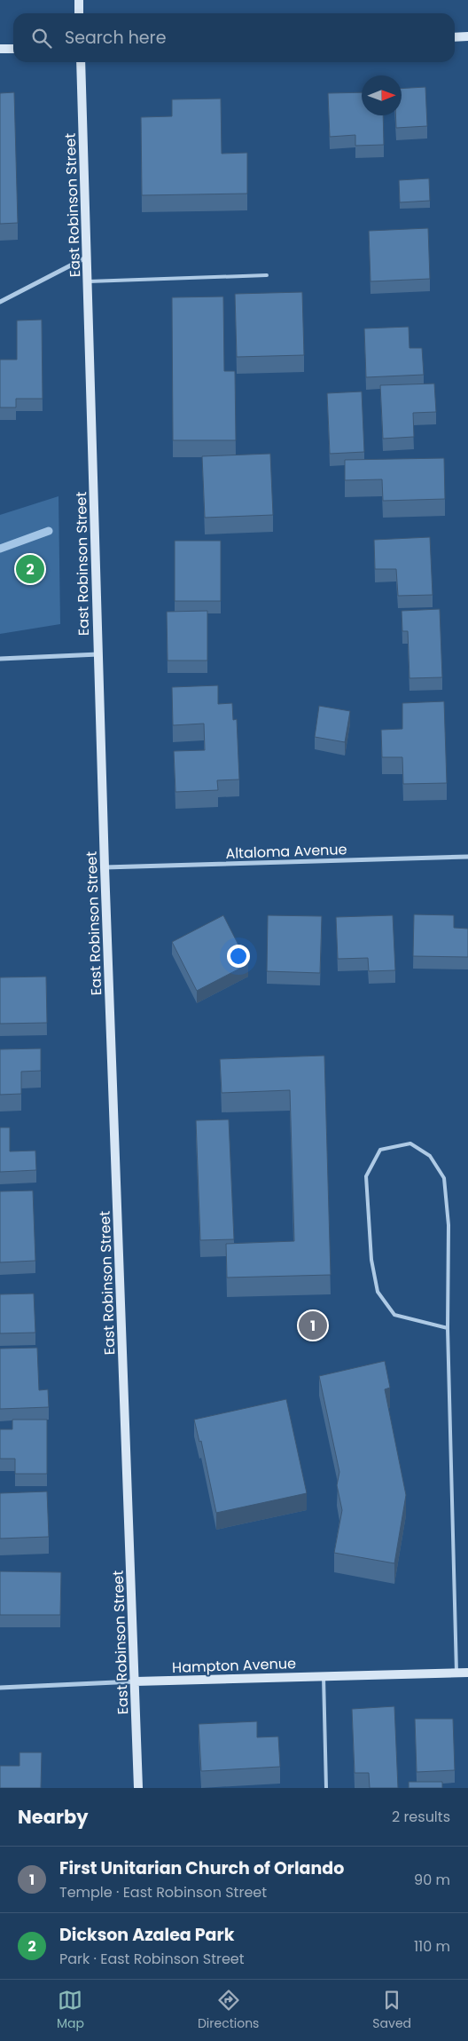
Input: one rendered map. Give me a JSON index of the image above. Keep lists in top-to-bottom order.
{
  "streets": {
    "main road": ["East Robinson Street", "Hampton Avenue"],
    "street": ["Altaloma Avenue"]
  },
  "crossings": [
    ["East Robinson Street", "Altaloma Avenue"],
    ["East Robinson Street", "Hampton Avenue"]
  ],
  "north": "right",
  "page": {
    "search": "Search here",
    "pins": ["2", "1"],
    "heading": ["Nearby", "2 results"],
    "list": [
      {
        "mark": "1",
        "name": "First Unitarian Church of Orlando",
        "note": "Temple · East Robinson Street",
        "value": "90 m"
      },
      {
        "mark": "2",
        "name": "Dickson Azalea Park",
        "note": "Park · East Robinson Street",
        "value": "110 m"
      }
    ],
    "nav": ["Map", "Directions", "Saved"]
  }
}
